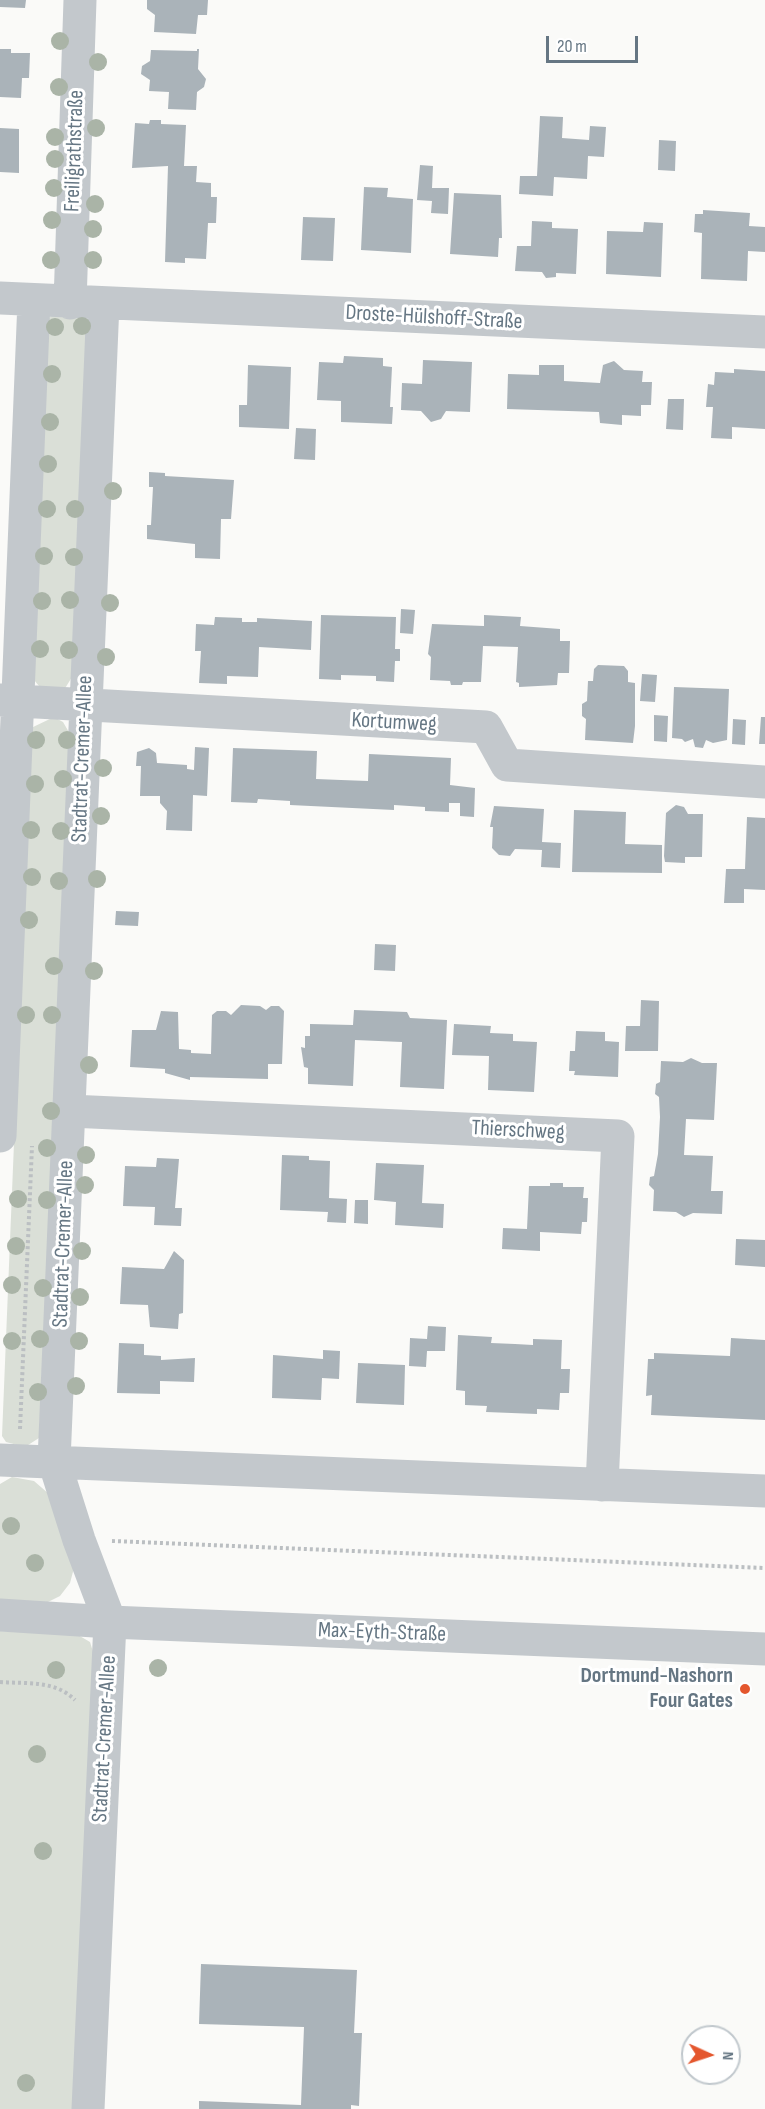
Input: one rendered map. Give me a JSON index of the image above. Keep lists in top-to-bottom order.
{
  "streets": {
    "street": [
      "Freiligrathstraße",
      "Droste-Hülshoff-Straße",
      "Kortumweg",
      "Stadtrat-Cremer-Allee",
      "Thierschweg",
      "Max-Eyth-Straße"
    ]
  },
  "crossings": [
    ["Droste-Hülshoff-Straße", "Stadtrat-Cremer-Allee"],
    ["Kortumweg", "Stadtrat-Cremer-Allee"],
    ["Stadtrat-Cremer-Allee", "Thierschweg"],
    ["Stadtrat-Cremer-Allee", "Max-Eyth-Straße"]
  ],
  "places": ["Dortmund-Nashorn Four Gates"],
  "scale_bar": "20 m",
  "north": "right"
}
